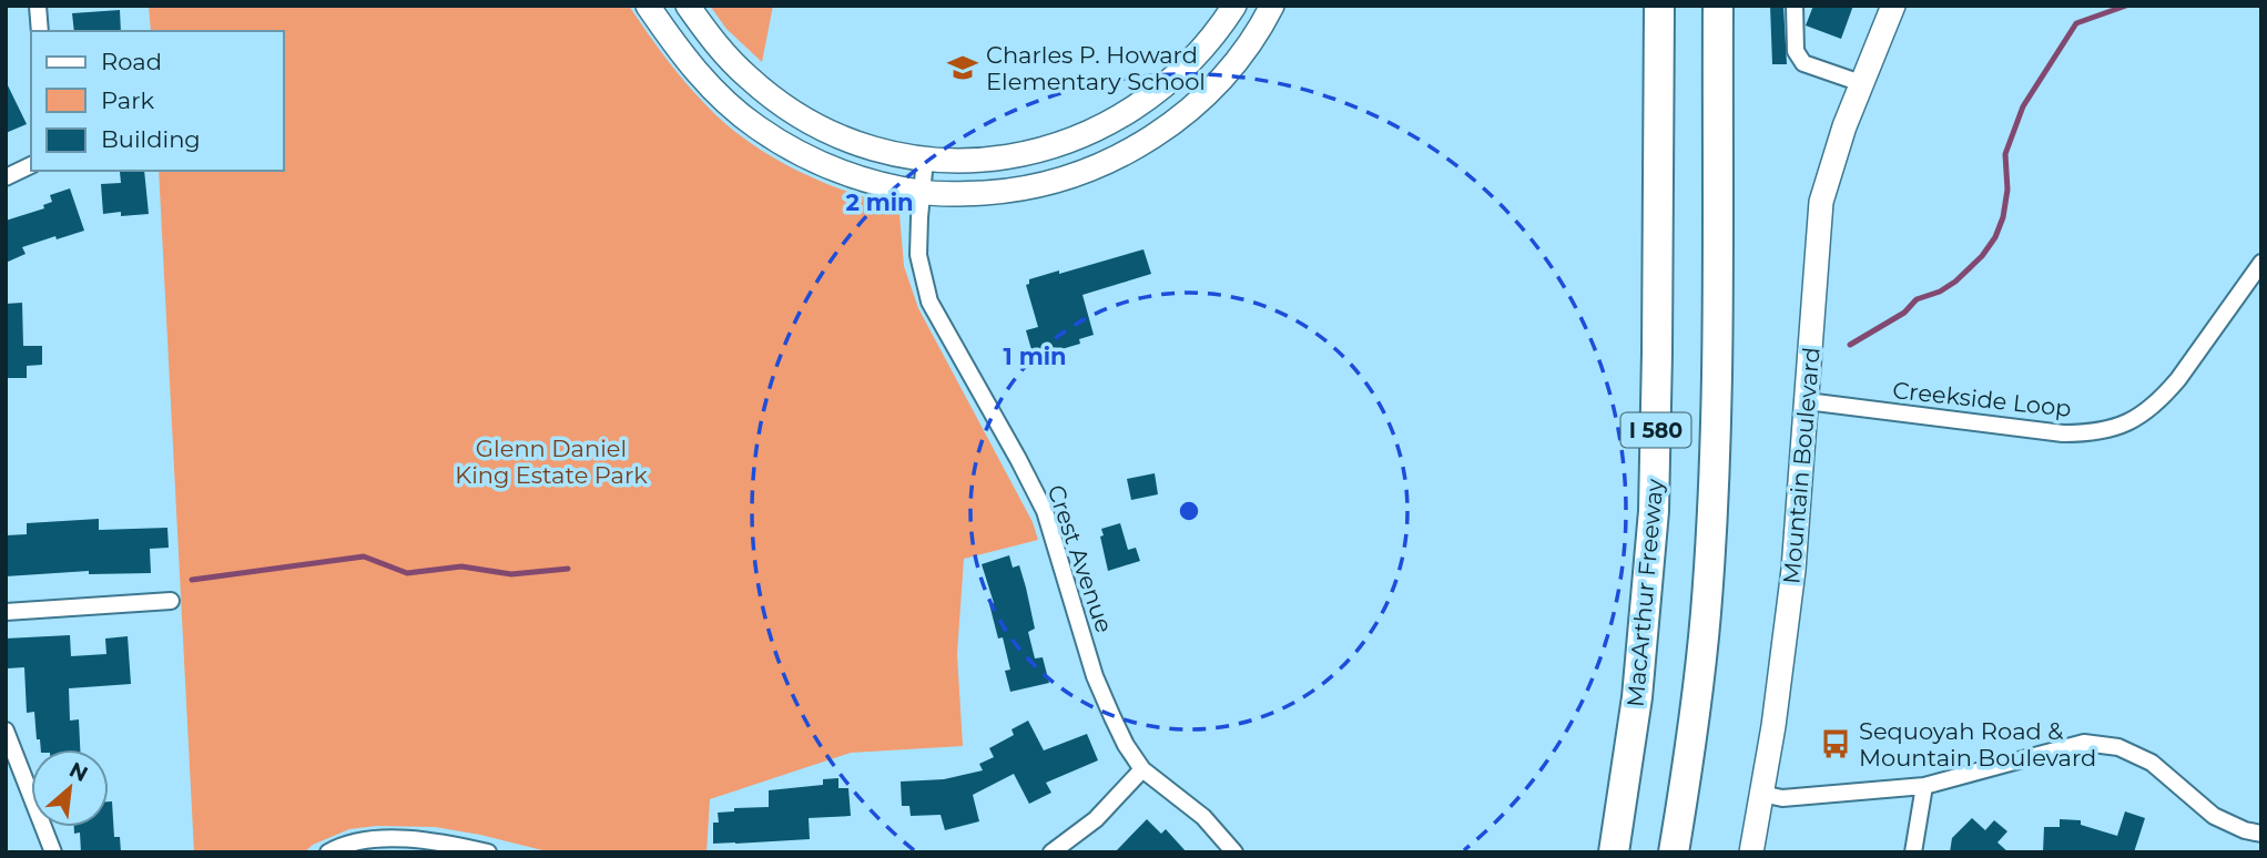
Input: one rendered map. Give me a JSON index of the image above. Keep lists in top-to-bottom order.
{
  "streets": {
    "highway": ["I 580", "MacArthur Freeway"],
    "street": ["Creekside Loop", "Mountain Boulevard", "Crest Avenue"]
  },
  "crossings": [
    ["Creekside Loop", "Mountain Boulevard"]
  ],
  "parks": ["Glenn Daniel King Estate Park"],
  "places": {
    "school or university": ["Charles P. Howard Elementary School"],
    "bus stop": ["Sequoyah Road & Mountain Boulevard"]
  },
  "legend": ["Road", "Park", "Building"],
  "north": "top right",
  "rings": ["2 min", "1 min"]
}
